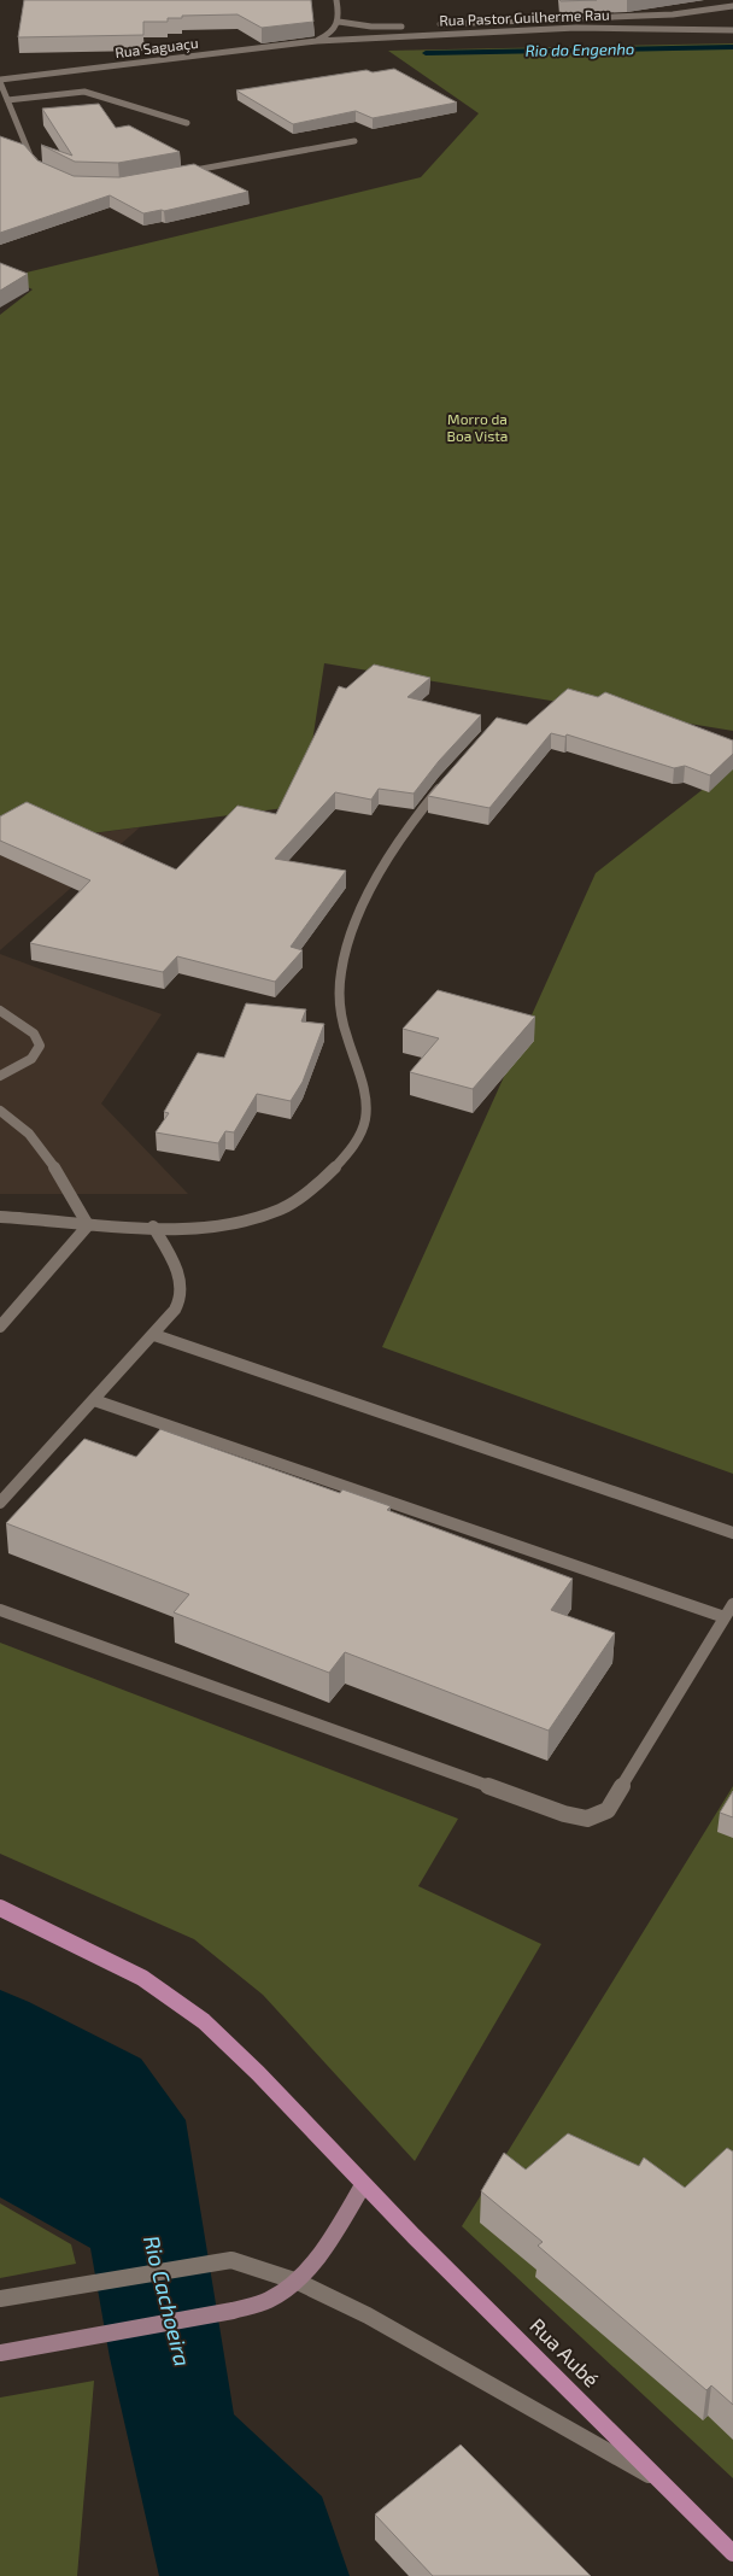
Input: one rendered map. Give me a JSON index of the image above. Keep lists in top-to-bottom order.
{
  "streets": {
    "main road": ["Rua Aubé"],
    "street": ["Rua Pastor Guilherme Rau", "Rua Saguaçu"]
  },
  "crossings": [
    ["Rua Pastor Guilherme Rau", "Rua Saguaçu"]
  ],
  "water": ["Rio do Engenho", "Rio Cachoeira"],
  "parks": ["Morro da Boa Vista"]
}
